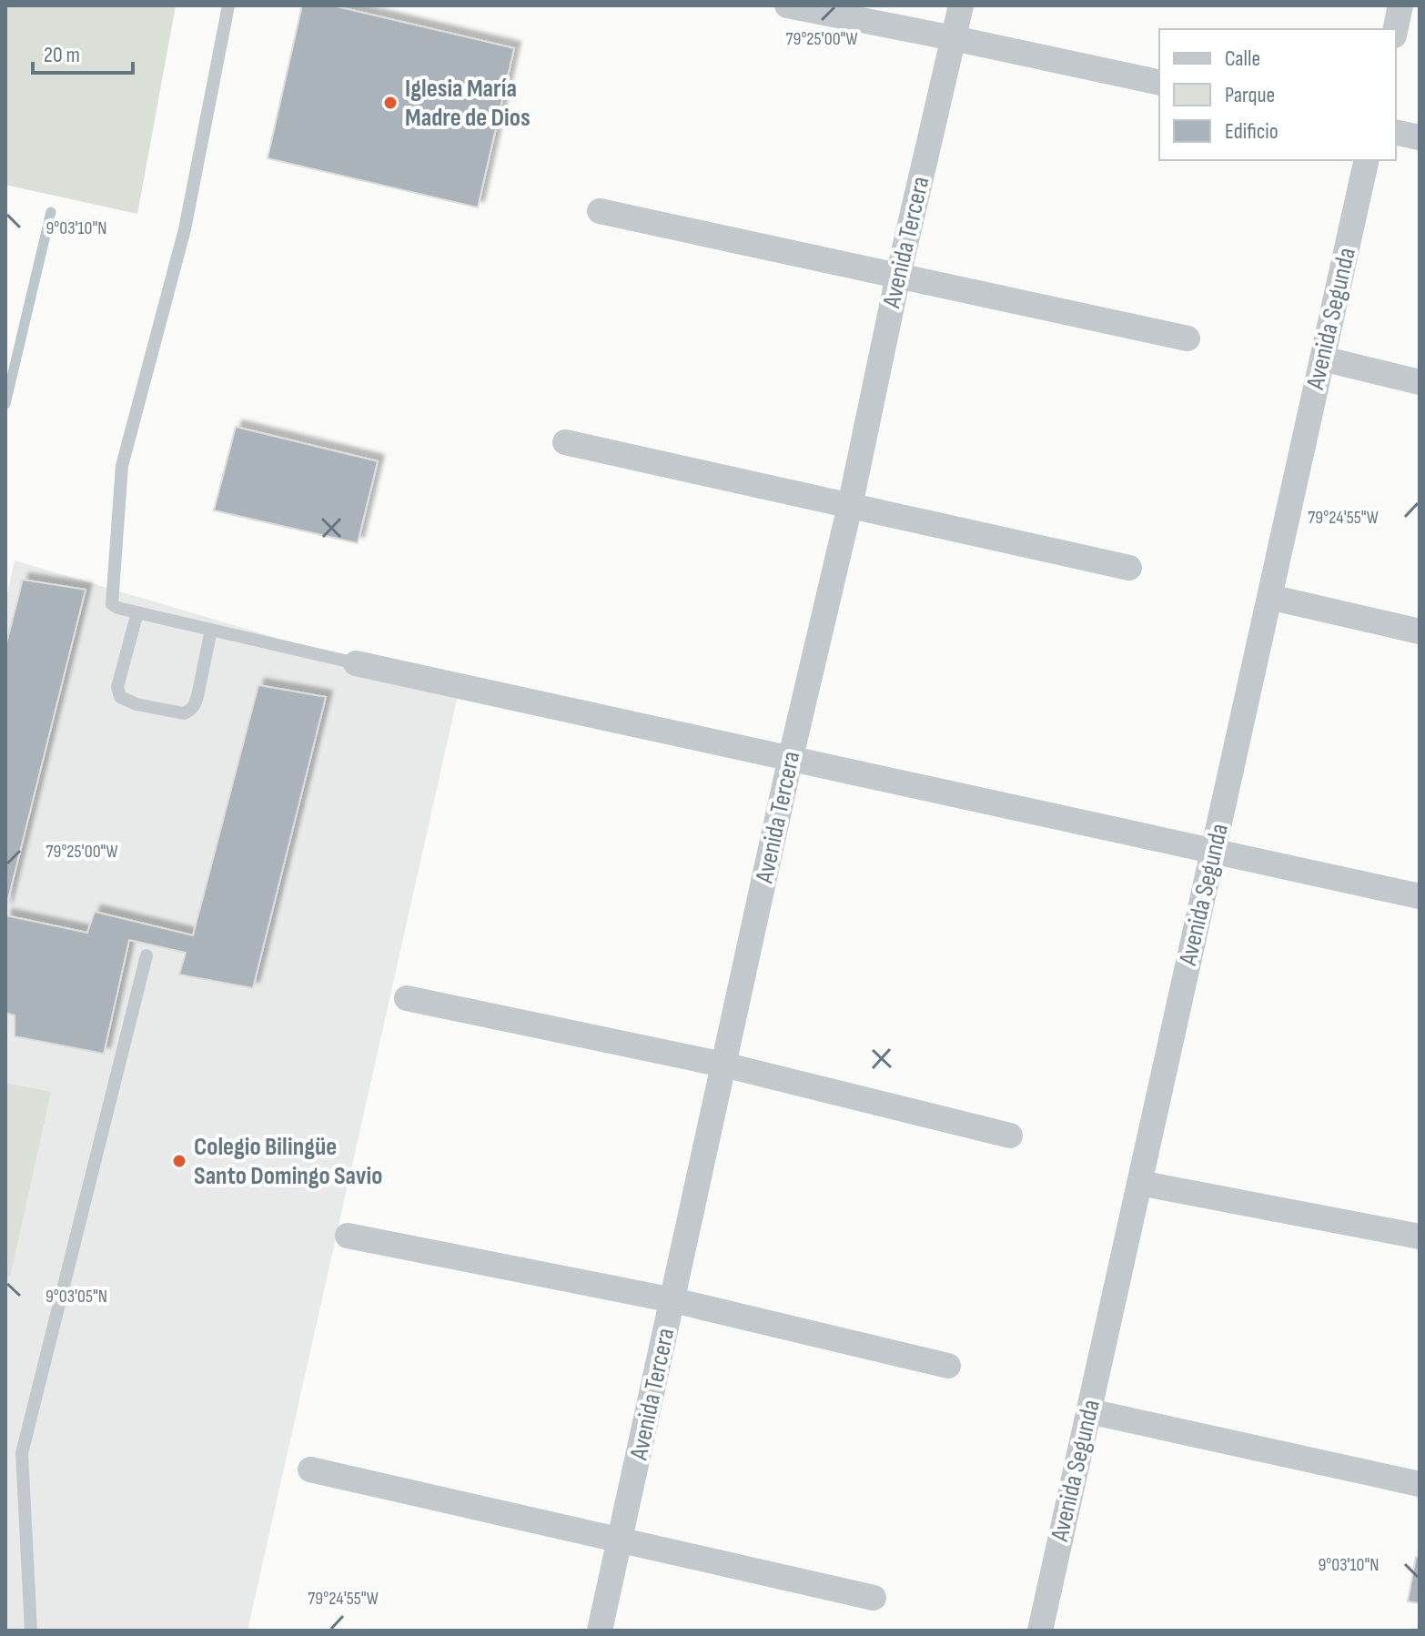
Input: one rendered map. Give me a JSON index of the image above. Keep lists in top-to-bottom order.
{
  "streets": {
    "street": ["Avenida Tercera", "Avenida Segunda"]
  },
  "places": ["Iglesia María Madre de Dios", "Colegio Bilingüe Santo Domingo Savio"],
  "legend": ["Calle", "Parque", "Edificio"],
  "scale_bar": "20 m",
  "coordinates": [
    "79°25'00\"W",
    "9°03'10\"N",
    "79°24'55\"W",
    "9°03'05\"N"
  ]
}
